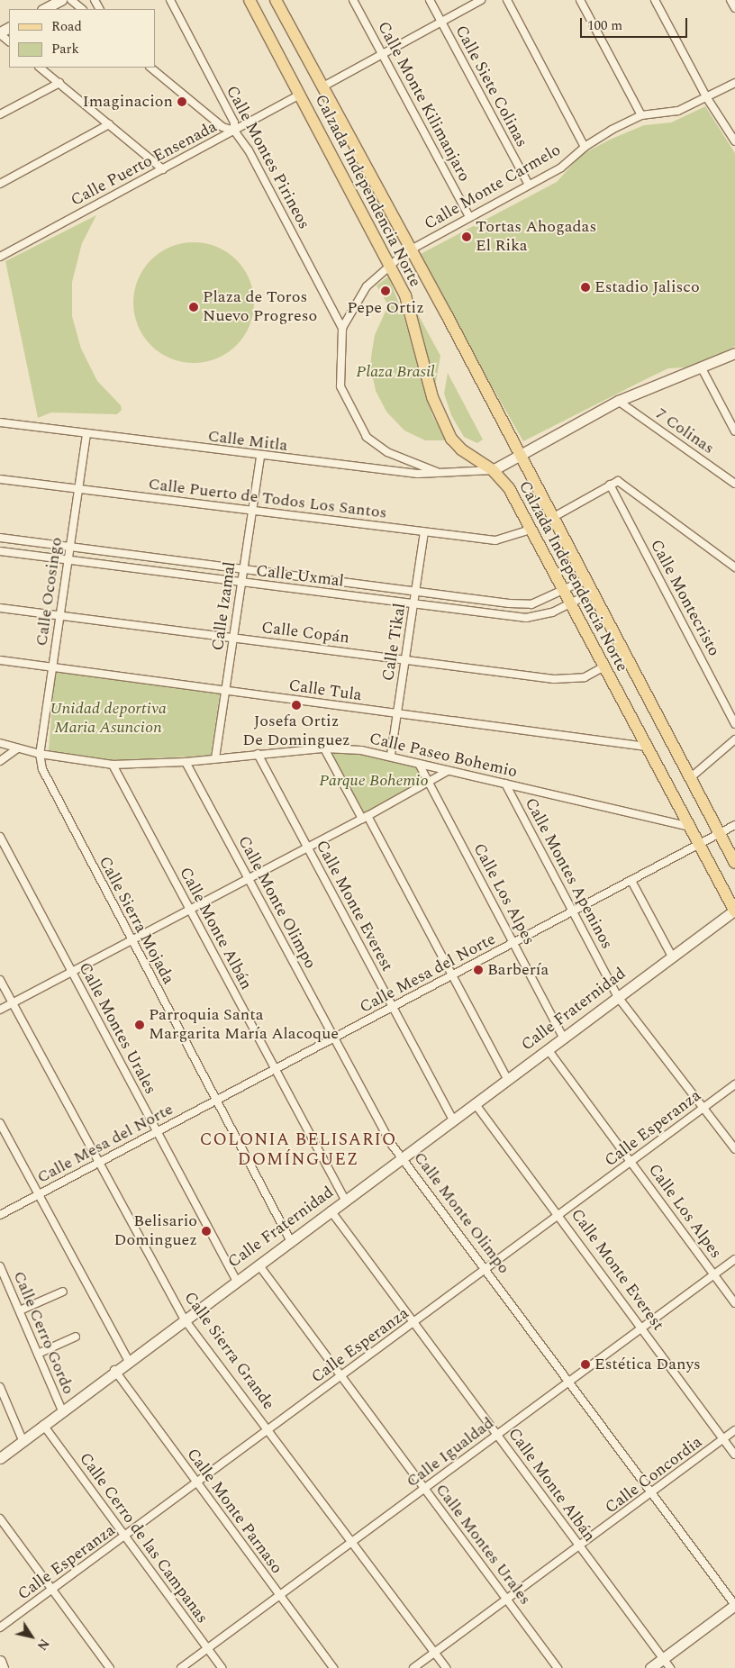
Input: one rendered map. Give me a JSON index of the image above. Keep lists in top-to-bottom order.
{
  "streets": {
    "main road": ["Calzada Independencia Norte"],
    "street": [
      "Calle Siete Colinas",
      "Calle Monte Kilimanjaro",
      "Calle Montes Pirineos",
      "Calle Puerto Ensenada",
      "Calle Monte Carmelo",
      "7 Colinas",
      "Calle Mitla",
      "Calle Puerto de Todos Los Santos",
      "Calle Uxmal",
      "Calle Ocosingo",
      "Calle Montecristo",
      "Calle Izamal",
      "Calle Copán",
      "Calle Tikal",
      "Calle Tula",
      "Calle Paseo Bohemio",
      "Calle Montes Apeninos",
      "Calle Los Alpes",
      "Calle Monte Olimpo",
      "Calle Monte Everest",
      "Calle Sierra Mojada",
      "Calle Monte Albán",
      "Calle Mesa del Norte",
      "Calle Fraternidad",
      "Calle Montes Urales",
      "Calle Esperanza",
      "Calle Cerro Gordo",
      "Calle Sierra Grande",
      "Calle Igualdad",
      "Calle Concordia",
      "Calle Monte Parnaso",
      "Calle Cerro de las Campanas"
    ]
  },
  "crossings": [
    ["Calle Siete Colinas", "Calle Monte Carmelo"],
    ["Calle Monte Kilimanjaro", "Calle Monte Carmelo"],
    ["Calle Montes Pirineos", "Calle Puerto Ensenada"],
    ["Calle Puerto Ensenada", "Calzada Independencia Norte"],
    ["Calle Monte Carmelo", "Calzada Independencia Norte"],
    ["Calzada Independencia Norte", "Calle Mitla"],
    ["Calzada Independencia Norte", "Calle Puerto de Todos Los Santos"],
    ["Calzada Independencia Norte", "Calle Uxmal"],
    ["Calzada Independencia Norte", "Calle Copán"],
    ["Calzada Independencia Norte", "Calle Tula"],
    ["Calzada Independencia Norte", "Calle Paseo Bohemio"],
    ["Calzada Independencia Norte", "Calle Mesa del Norte"],
    ["Calzada Independencia Norte", "Calle Fraternidad"],
    ["Calle Mitla", "Calle Ocosingo"],
    ["Calle Mitla", "Calle Izamal"],
    ["Calle Puerto de Todos Los Santos", "Calle Ocosingo"],
    ["Calle Puerto de Todos Los Santos", "Calle Izamal"],
    ["Calle Puerto de Todos Los Santos", "Calle Tikal"],
    ["Calle Uxmal", "Calle Ocosingo"],
    ["Calle Uxmal", "Calle Izamal"],
    ["Calle Uxmal", "Calle Tikal"],
    ["Calle Ocosingo", "Calle Copán"],
    ["Calle Ocosingo", "Calle Tula"],
    ["Calle Ocosingo", "Calle Paseo Bohemio"],
    ["Calle Ocosingo", "Calle Sierra Mojada"],
    ["Calle Izamal", "Calle Copán"],
    ["Calle Izamal", "Calle Tula"],
    ["Calle Izamal", "Calle Paseo Bohemio"],
    ["Calle Copán", "Calle Tikal"],
    ["Calle Tikal", "Calle Tula"],
    ["Calle Tikal", "Calle Paseo Bohemio"],
    ["Calle Paseo Bohemio", "Calle Montes Apeninos"],
    ["Calle Paseo Bohemio", "Calle Los Alpes"],
    ["Calle Paseo Bohemio", "Calle Monte Olimpo"],
    ["Calle Paseo Bohemio", "Calle Monte Everest"],
    ["Calle Paseo Bohemio", "Calle Sierra Mojada"],
    ["Calle Paseo Bohemio", "Calle Monte Albán"],
    ["Calle Montes Apeninos", "Calle Mesa del Norte"],
    ["Calle Montes Apeninos", "Calle Fraternidad"],
    ["Calle Montes Apeninos", "Calle Esperanza"],
    ["Calle Los Alpes", "Calle Mesa del Norte"],
    ["Calle Los Alpes", "Calle Fraternidad"],
    ["Calle Los Alpes", "Calle Esperanza"],
    ["Calle Los Alpes", "Calle Igualdad"],
    ["Calle Monte Olimpo", "Calle Mesa del Norte"],
    ["Calle Monte Olimpo", "Calle Fraternidad"],
    ["Calle Monte Olimpo", "Calle Esperanza"],
    ["Calle Monte Olimpo", "Calle Igualdad"],
    ["Calle Monte Olimpo", "Calle Concordia"],
    ["Calle Monte Everest", "Calle Mesa del Norte"],
    ["Calle Monte Everest", "Calle Fraternidad"],
    ["Calle Monte Everest", "Calle Esperanza"],
    ["Calle Monte Everest", "Calle Igualdad"],
    ["Calle Monte Everest", "Calle Concordia"],
    ["Calle Sierra Mojada", "Calle Mesa del Norte"],
    ["Calle Sierra Mojada", "Calle Fraternidad"],
    ["Calle Monte Albán", "Calle Mesa del Norte"],
    ["Calle Monte Albán", "Calle Fraternidad"],
    ["Calle Monte Albán", "Calle Esperanza"],
    ["Calle Monte Albán", "Calle Igualdad"],
    ["Calle Monte Albán", "Calle Concordia"],
    ["Calle Mesa del Norte", "Calle Montes Urales"],
    ["Calle Mesa del Norte", "Calle Sierra Grande"],
    ["Calle Fraternidad", "Calle Montes Urales"],
    ["Calle Fraternidad", "Calle Cerro Gordo"],
    ["Calle Fraternidad", "Calle Sierra Grande"],
    ["Calle Fraternidad", "Calle Monte Parnaso"],
    ["Calle Fraternidad", "Calle Cerro de las Campanas"],
    ["Calle Montes Urales", "Calle Esperanza"],
    ["Calle Montes Urales", "Calle Igualdad"],
    ["Calle Montes Urales", "Calle Concordia"],
    ["Calle Esperanza", "Calle Sierra Grande"],
    ["Calle Esperanza", "Calle Monte Parnaso"],
    ["Calle Esperanza", "Calle Cerro de las Campanas"],
    ["Calle Sierra Grande", "Calle Igualdad"],
    ["Calle Sierra Grande", "Calle Concordia"],
    ["Calle Igualdad", "Calle Monte Parnaso"],
    ["Calle Igualdad", "Calle Cerro de las Campanas"]
  ],
  "districts": ["COLONIA BELISARIO DOMÍNGUEZ"],
  "parks": ["Plaza Brasil", "Unidad deportiva Maria Asuncion", "Parque Bohemio"],
  "places": [
    "Imaginacion",
    "Tortas Ahogadas El Rika",
    "Estadio Jalisco",
    "Pepe Ortiz",
    "Plaza de Toros Nuevo Progreso",
    "Josefa Ortiz De Dominguez",
    "Barbería",
    "Parroquia Santa Margarita María Alacoque",
    "Belisario Dominguez",
    "Estética Danys"
  ],
  "legend": ["Road", "Park"],
  "scale_bar": "100 m",
  "north": "bottom right"
}
